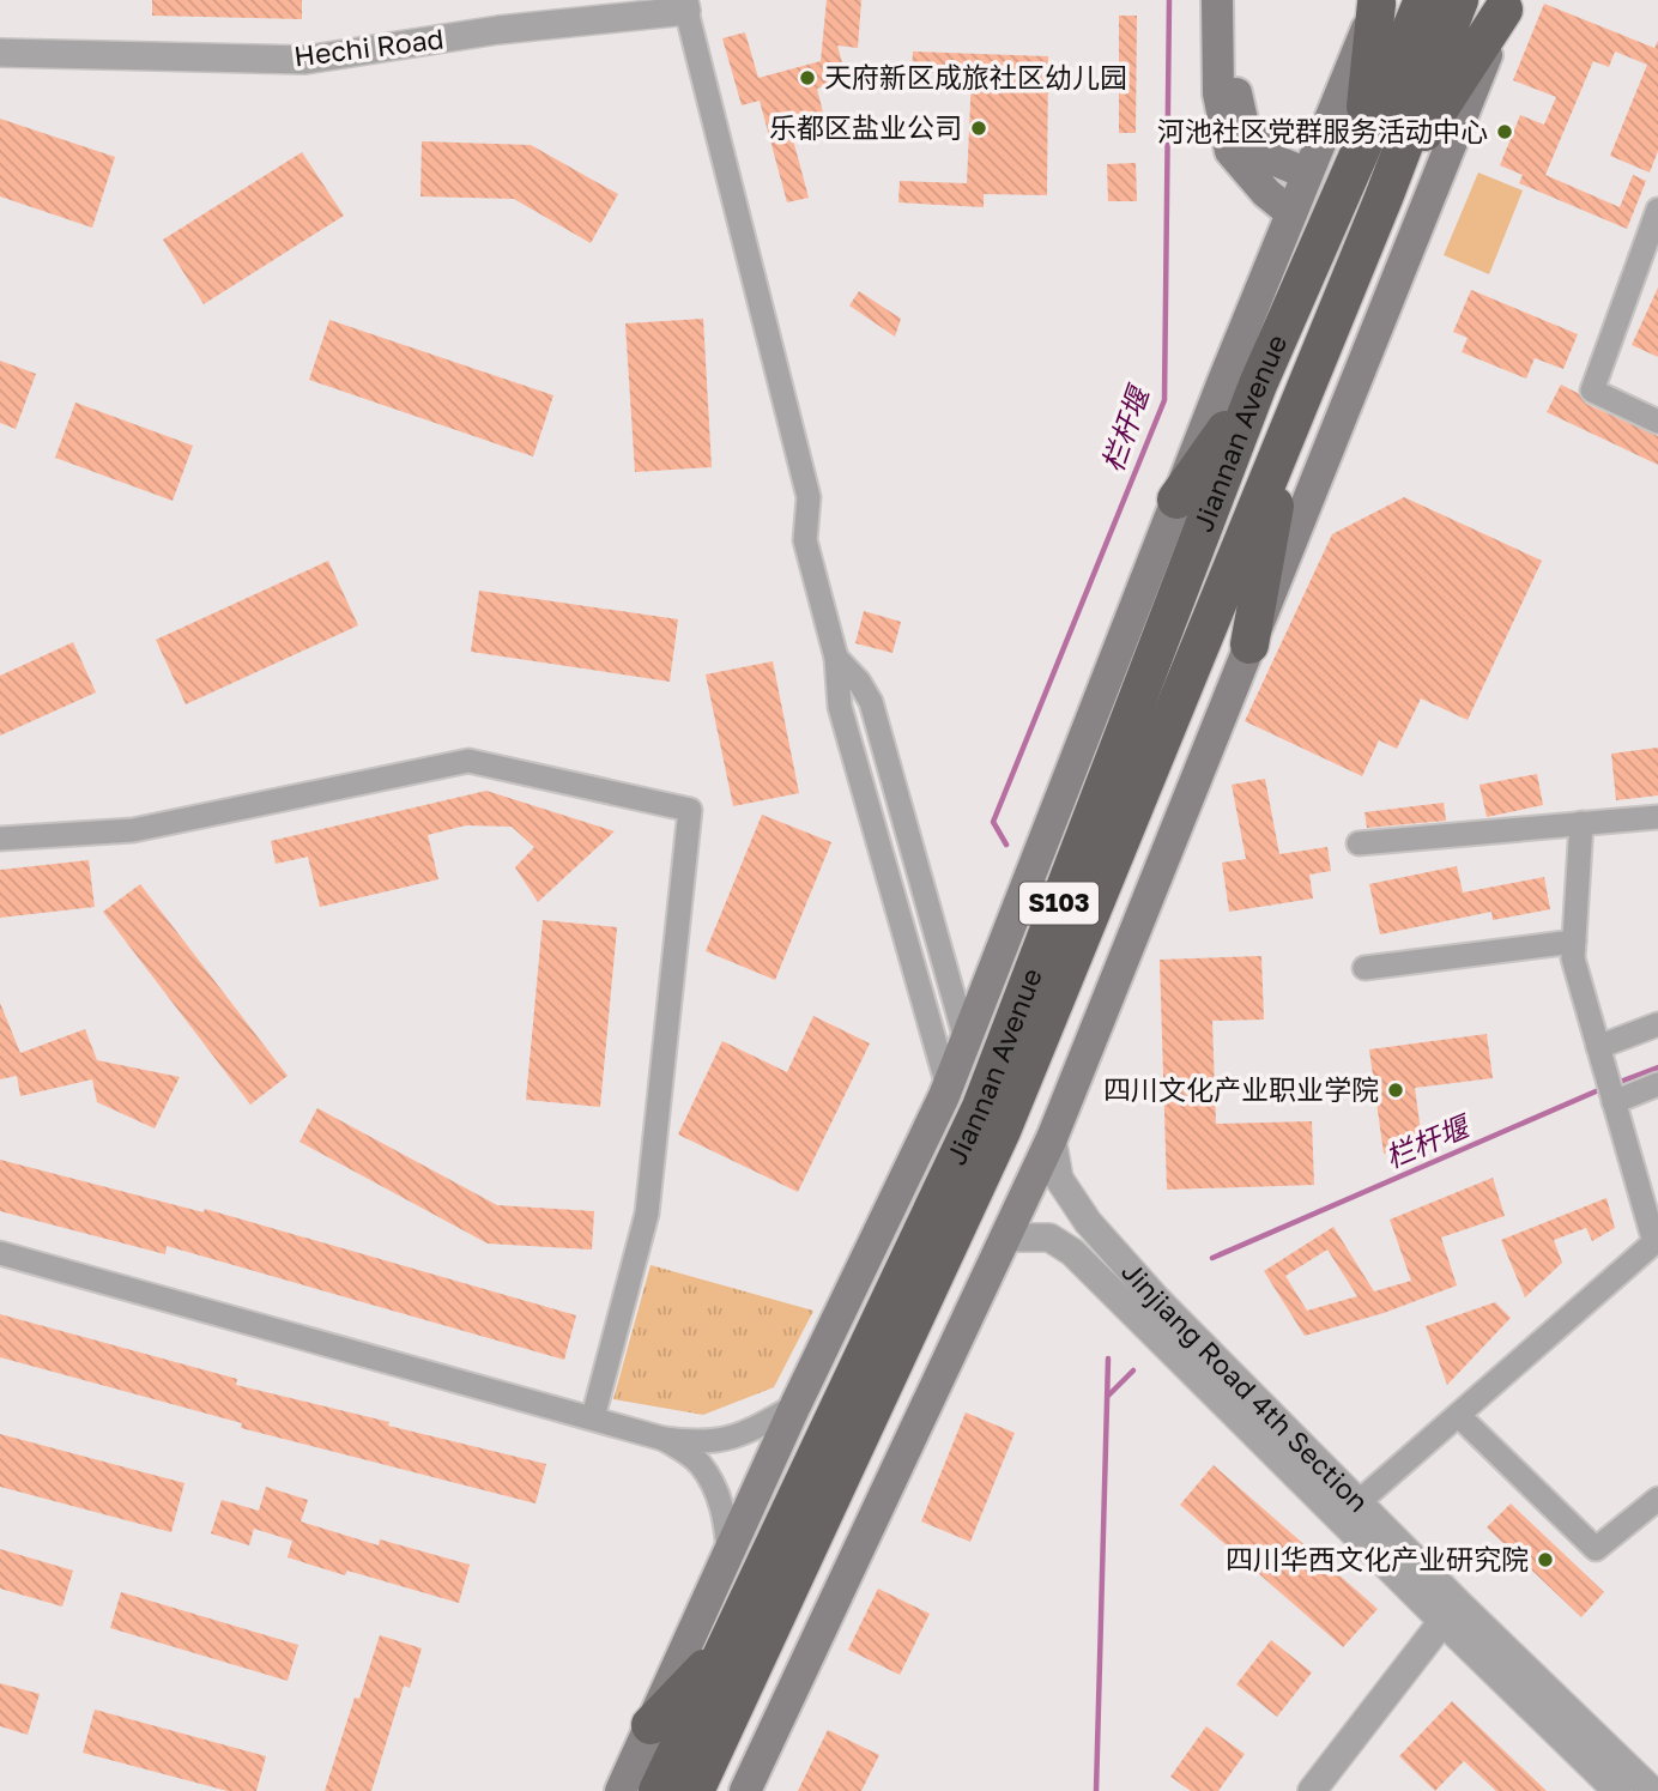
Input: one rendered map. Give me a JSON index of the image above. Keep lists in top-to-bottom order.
{
  "streets": {
    "highway": ["Jiannan Avenue", "S103"],
    "street": ["Hechi Road", "Jinjiang Road 4th Section"]
  },
  "water": ["栏杆堰"],
  "places": [
    "天府新区成旅社区幼儿园",
    "乐都区盐业公司",
    "河池社区党群服务活动中心",
    "四川文化产业职业学院",
    "四川华西文化产业研究院"
  ]
}
